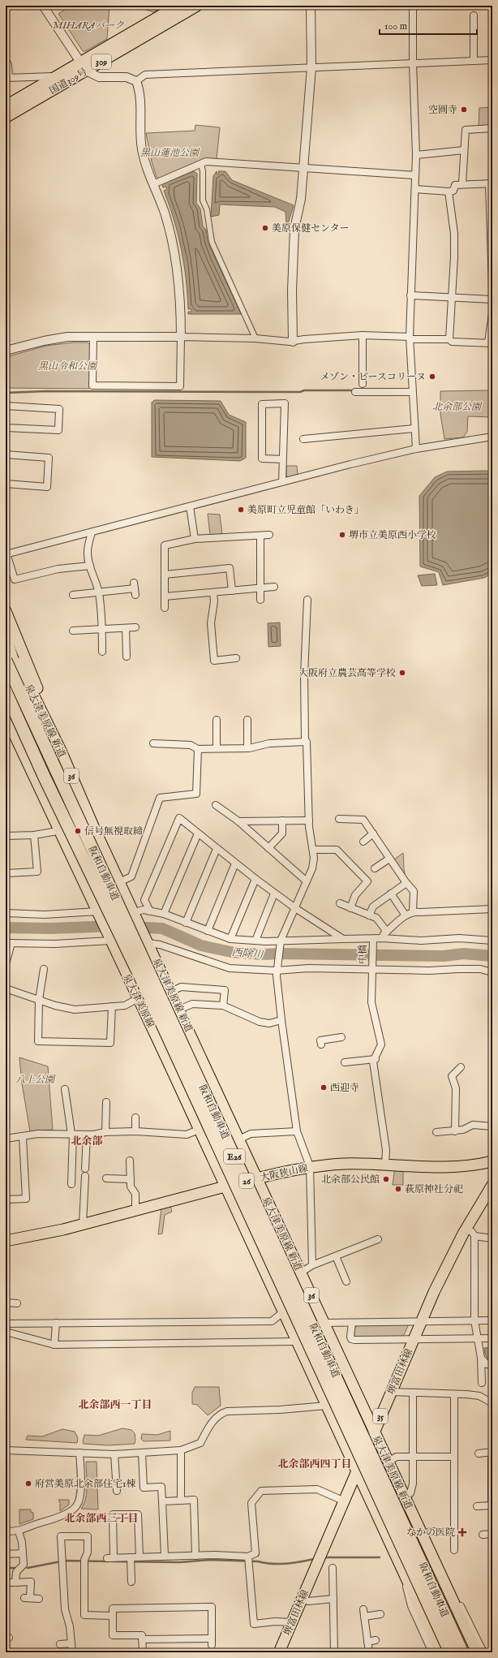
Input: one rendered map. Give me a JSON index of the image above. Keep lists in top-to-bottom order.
{
  "streets": {
    "highway": [
      "309",
      "国道309号",
      "阪和自動車道",
      "E26"
    ],
    "main road": [
      "泉大津美原線 新道",
      "36",
      "泉大津美原線",
      "大阪狭山線",
      "26",
      "堺富田林線",
      "35"
    ],
    "street": ["中橋"]
  },
  "crossings": [
    ["泉大津美原線 新道", "36"],
    ["泉大津美原線 新道", "大阪狭山線"],
    ["泉大津美原線 新道", "堺富田林線"],
    ["中橋", "大阪狭山線"]
  ],
  "districts": [
    "北余部",
    "北余部西一丁目",
    "北余部西四丁目",
    "北余部西三丁目"
  ],
  "water": ["西除川"],
  "parks": [
    "MIHARAパーク",
    "黒山蓮池公園",
    "黒山令和公園",
    "北余部公園",
    "八上公園"
  ],
  "places": {
    "other": [
      "空圓寺",
      "美原保健センター",
      "メゾン・ピースコリーヌ",
      "美原町立児童館「いわき」",
      "堺市立美原西小学校",
      "大阪府立農芸高等学校",
      "信号無視取締",
      "西迎寺",
      "北余部公民館",
      "萩原神社分祀",
      "府営美原北余部住宅1棟"
    ],
    "health": ["なかの医院"]
  },
  "scale_bar": "100 m"
}
